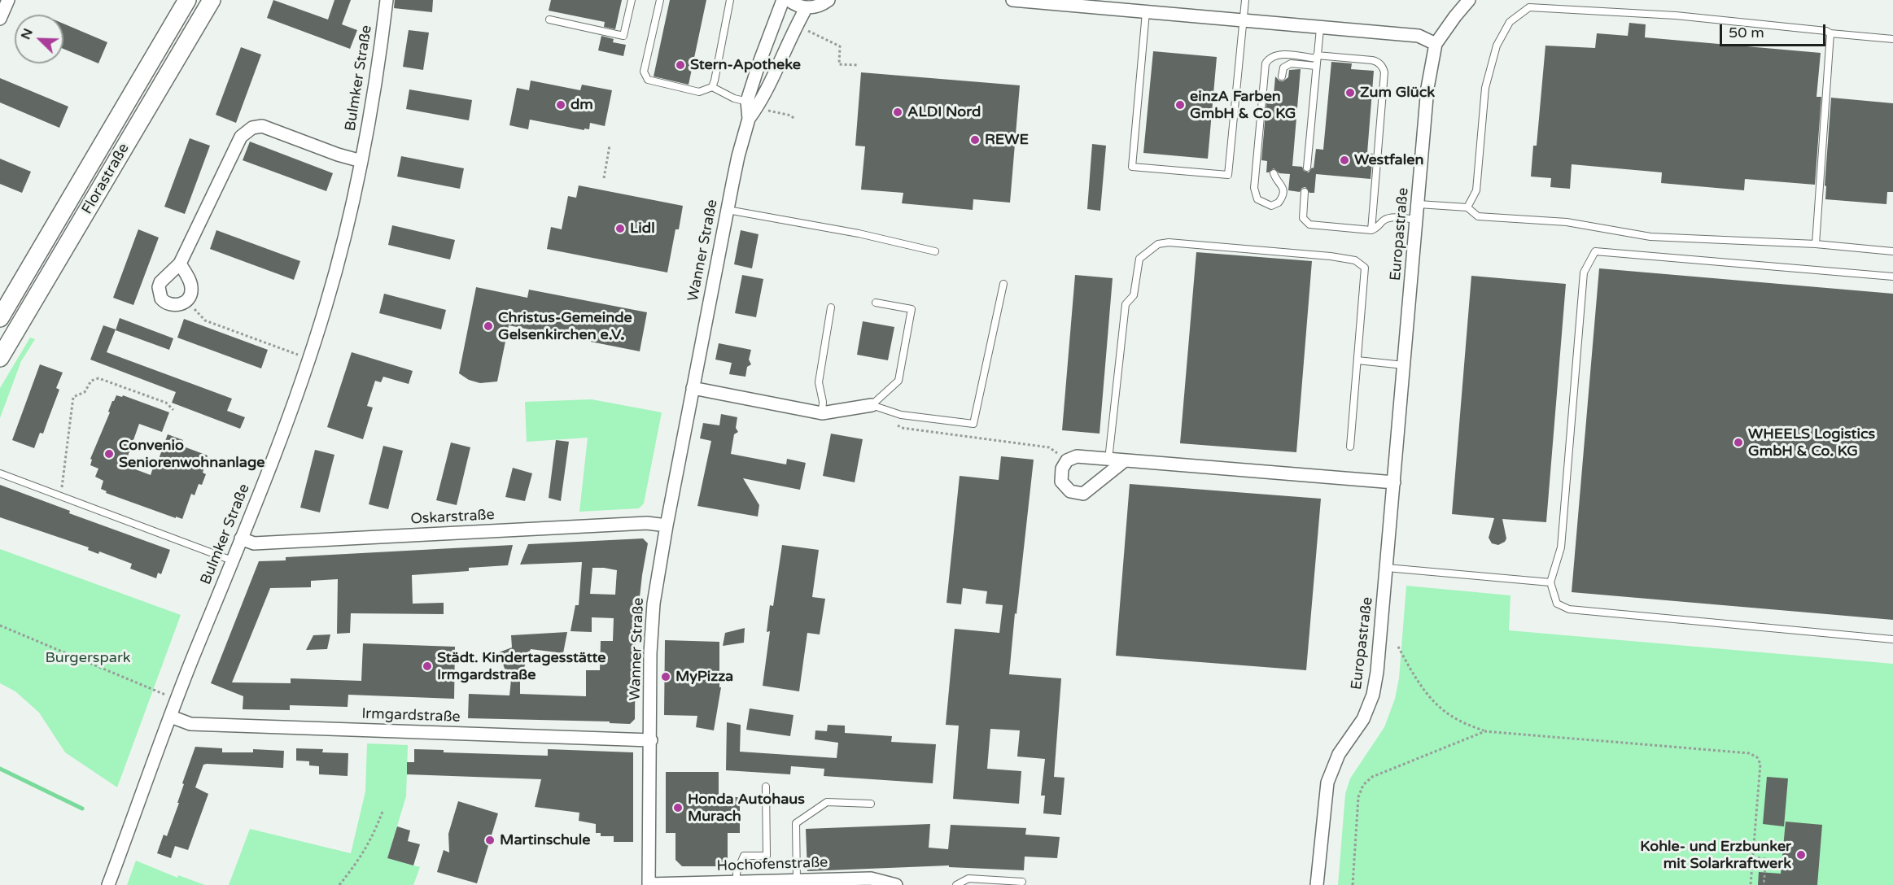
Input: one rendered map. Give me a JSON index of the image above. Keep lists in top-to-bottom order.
{
  "streets": {
    "main road": ["Florastraße"],
    "street": [
      "Bulmker Straße",
      "Europastraße",
      "Wanner Straße",
      "Oskarstraße",
      "Irmgardstraße",
      "Hochofenstraße"
    ]
  },
  "crossings": [
    ["Bulmker Straße", "Oskarstraße"],
    ["Bulmker Straße", "Irmgardstraße"],
    ["Wanner Straße", "Oskarstraße"],
    ["Wanner Straße", "Irmgardstraße"],
    ["Wanner Straße", "Hochofenstraße"]
  ],
  "parks": ["Burgerspark"],
  "places": [
    "Stern-Apotheke",
    "Zum Glück",
    "dm",
    "einzA Farben GmbH & Co KG",
    "ALDI Nord",
    "REWE",
    "Westfalen",
    "Lidl",
    "Christus-Gemeinde Gelsenkirchen e.V.",
    "WHEELS Logistics GmbH & Co. KG",
    "Convenio Seniorenwohnanlage",
    "Städt. Kindertagesstätte Irmgardstraße",
    "MyPizza",
    "Honda Autohaus Murach",
    "Martinschule",
    "Kohle- und Erzbunker mit Solarkraftwerk"
  ],
  "scale_bar": "50 m",
  "north": "top left"
}
